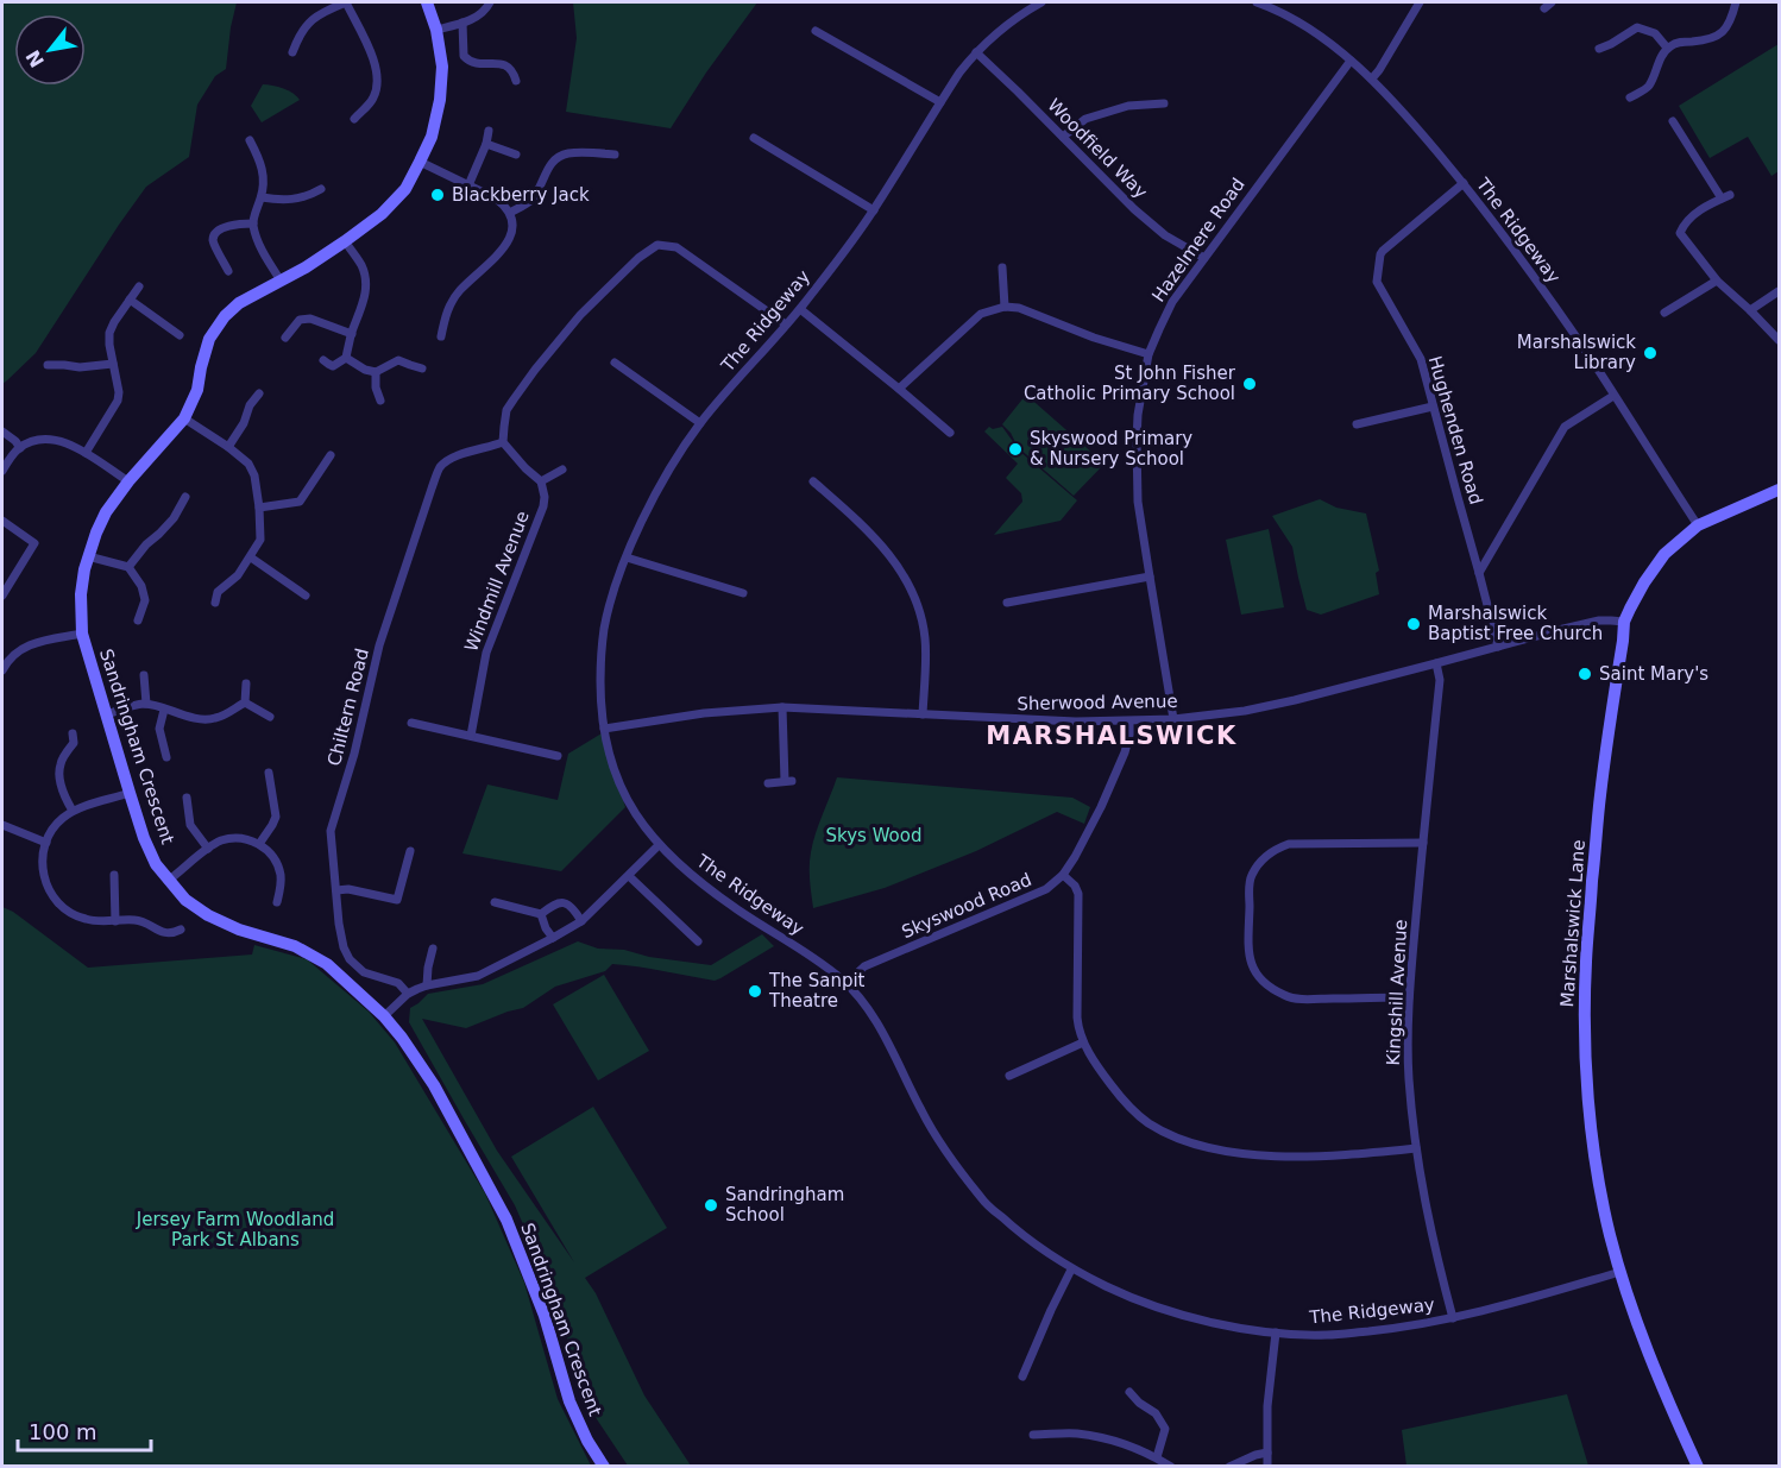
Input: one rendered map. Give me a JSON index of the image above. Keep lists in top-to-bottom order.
{
  "streets": {
    "street": [
      "Woodfield Way",
      "The Ridgeway",
      "Hazelmere Road",
      "Hughenden Road",
      "Windmill Avenue",
      "Sherwood Avenue",
      "Chiltern Road",
      "Sandringham Crescent",
      "Skyswood Road",
      "Marshalswick Lane",
      "Kingshill Avenue"
    ]
  },
  "crossings": [
    ["Woodfield Way", "The Ridgeway"],
    ["Woodfield Way", "Hazelmere Road"],
    ["The Ridgeway", "Hazelmere Road"],
    ["The Ridgeway", "Hughenden Road"],
    ["The Ridgeway", "Sherwood Avenue"],
    ["The Ridgeway", "Skyswood Road"],
    ["The Ridgeway", "Marshalswick Lane"],
    ["The Ridgeway", "Kingshill Avenue"],
    ["Hazelmere Road", "Sherwood Avenue"],
    ["Hughenden Road", "Sherwood Avenue"],
    ["Sherwood Avenue", "Skyswood Road"],
    ["Sherwood Avenue", "Marshalswick Lane"],
    ["Sherwood Avenue", "Kingshill Avenue"]
  ],
  "districts": ["MARSHALSWICK"],
  "parks": ["Skys Wood", "Jersey Farm Woodland Park St Albans"],
  "places": [
    "Blackberry Jack",
    "Marshalswick Library",
    "St John Fisher Catholic Primary School",
    "Skyswood Primary & Nursery School",
    "Marshalswick Baptist Free Church",
    "Saint Mary's",
    "The Sanpit Theatre",
    "Sandringham School"
  ],
  "scale_bar": "100 m",
  "north": "bottom left"
}
